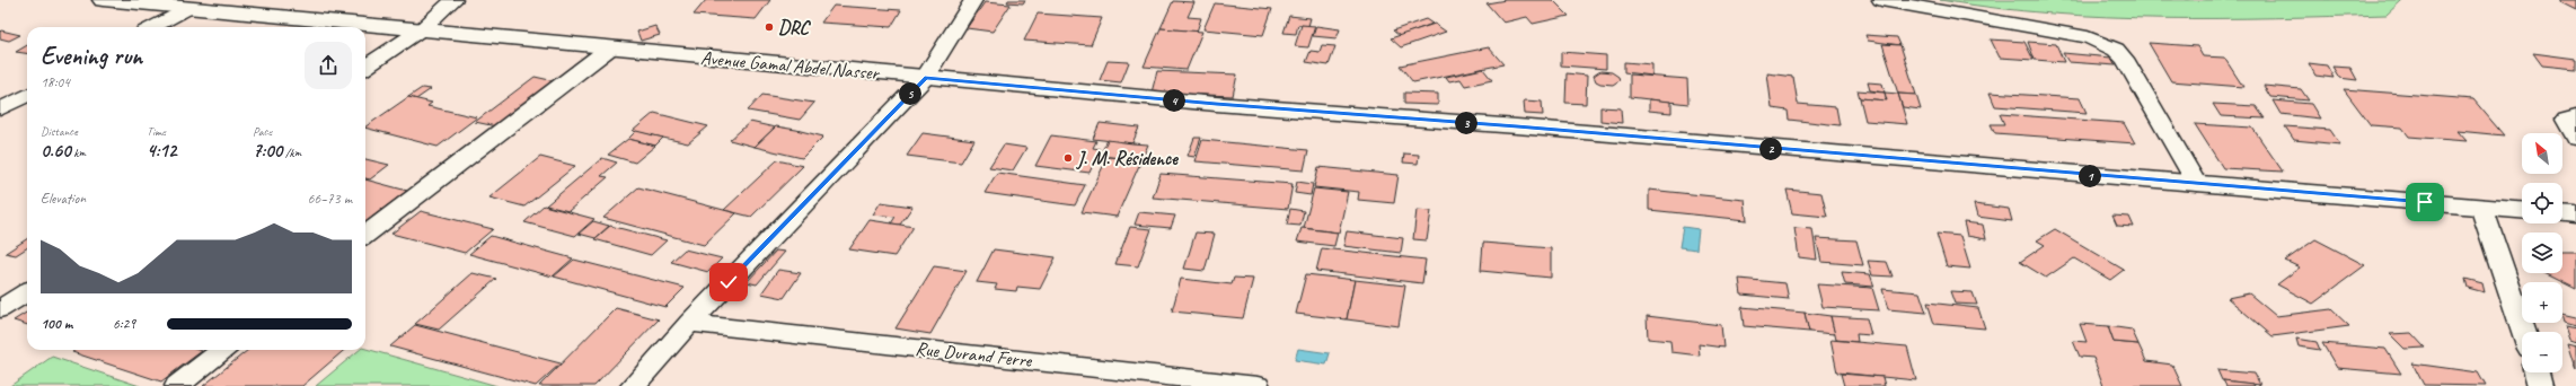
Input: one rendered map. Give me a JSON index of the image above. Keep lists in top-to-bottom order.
{
  "streets": {
    "street": ["Avenue Gamal Abdel Nasser", "Rue Durand Ferre"]
  },
  "places": ["DRC", "J. M. Résidence"],
  "north": "top left",
  "page": {
    "heading": ["Evening run", "18:04"],
    "pins": [
      "5",
      "4",
      "3",
      "2",
      "1"
    ],
    "stats": [
      ["Distance", "0.60 km"],
      ["Time", "4:12"],
      ["Pace", "7:00 /km"]
    ],
    "map_buttons": ["+", "−"],
    "chart": ["Elevation", "66–73 m"],
    "list": [
      {
        "name": "100 m",
        "note": "6:29"
      }
    ]
  }
}
